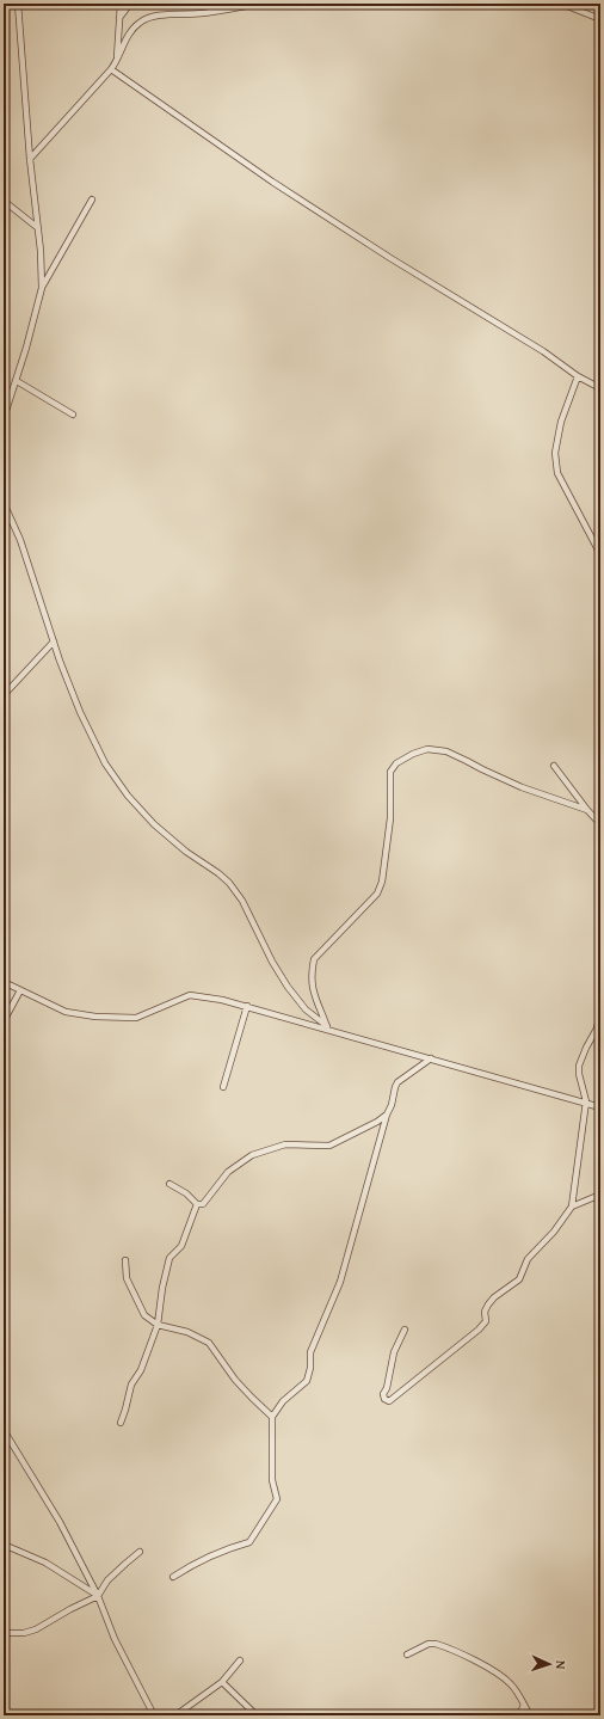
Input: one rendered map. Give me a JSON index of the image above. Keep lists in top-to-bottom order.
{
  "north": "right"
}
